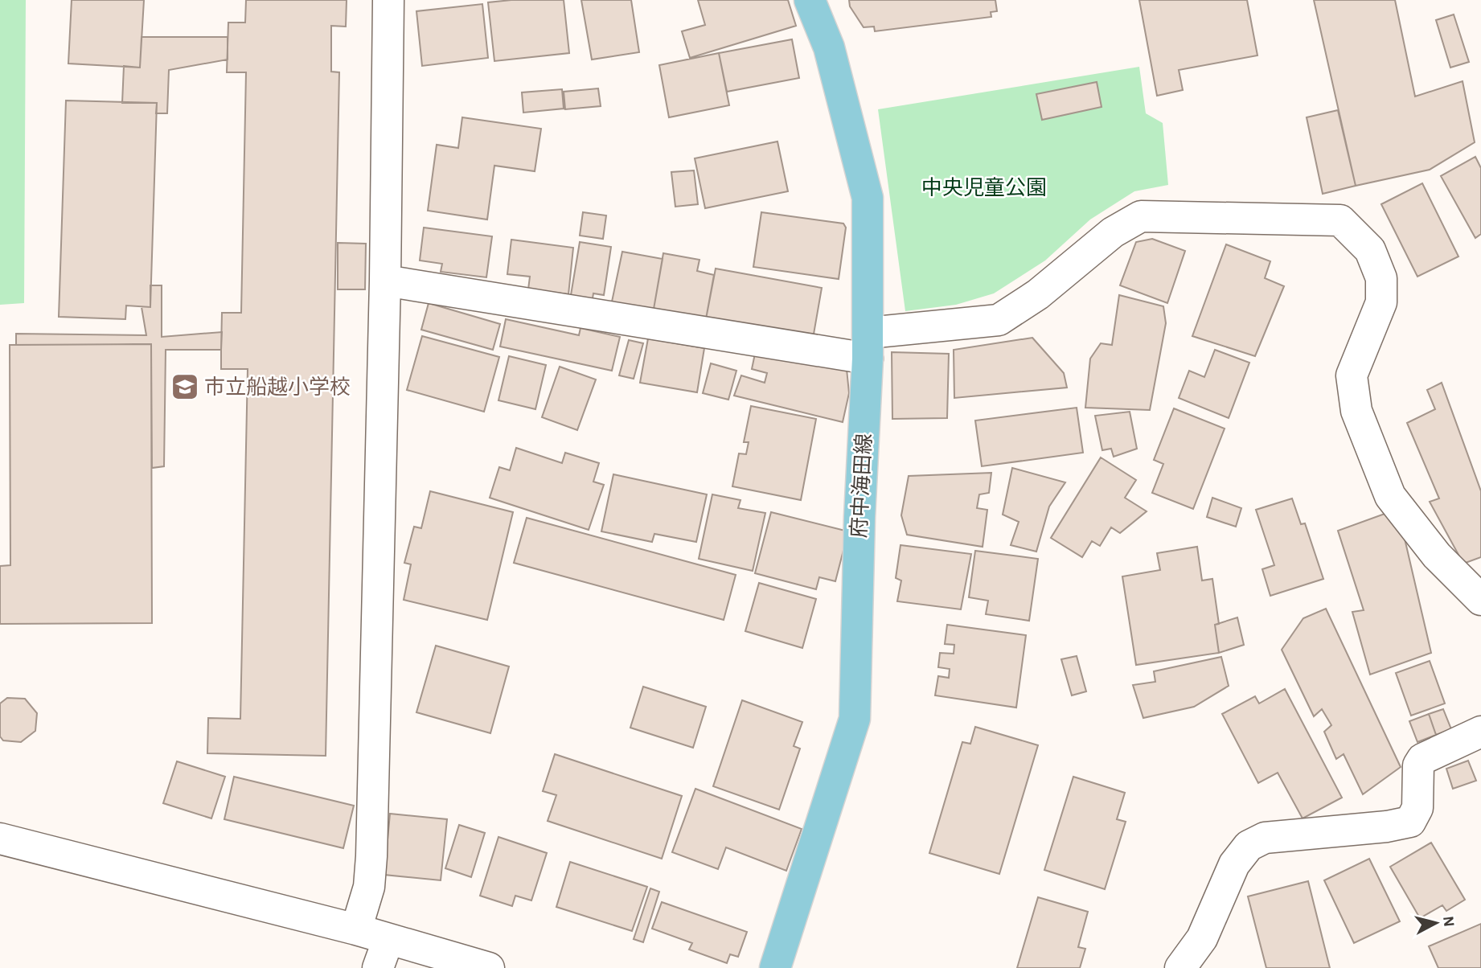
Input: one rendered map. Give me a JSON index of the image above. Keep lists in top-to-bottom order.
{
  "streets": {
    "main road": ["府中海田線"]
  },
  "parks": ["中央児童公園"],
  "places": {
    "school or university": ["市立船越小学校"]
  },
  "north": "right"
}
